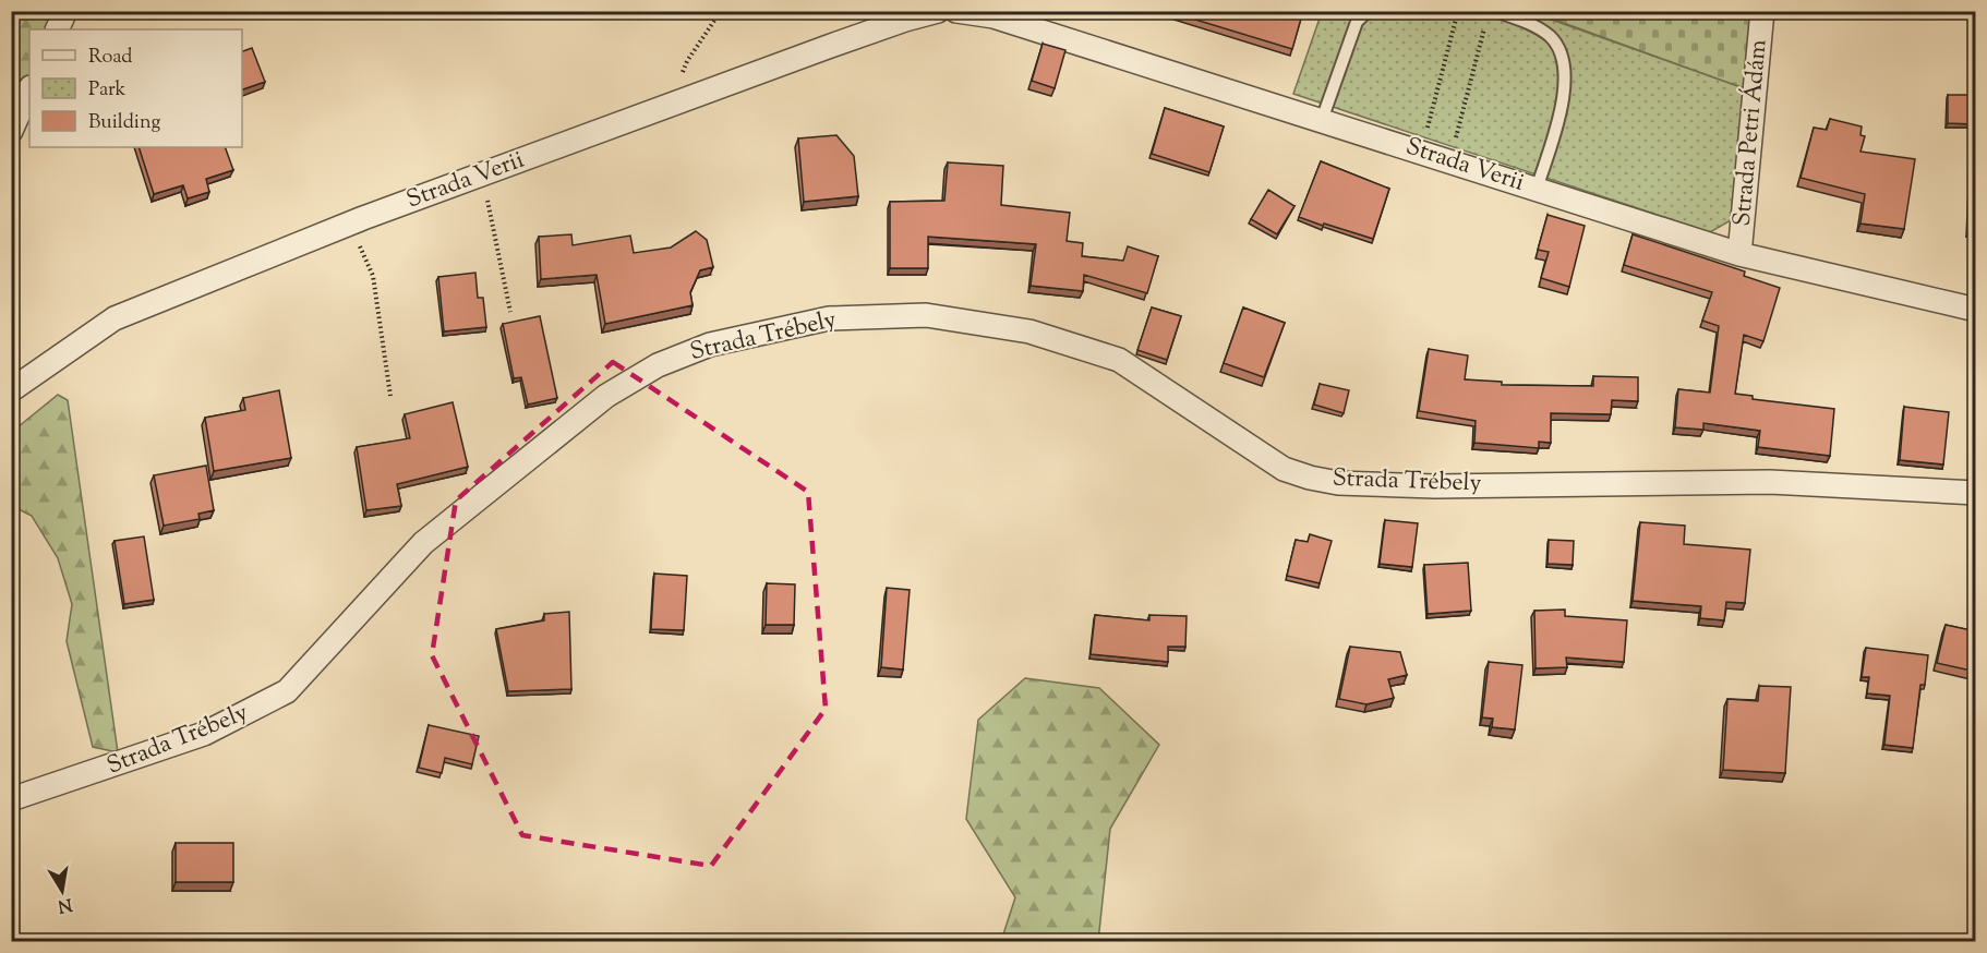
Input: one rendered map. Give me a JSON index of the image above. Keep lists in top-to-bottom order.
{
  "streets": {
    "street": ["Strada Petri Ádám", "Strada Verii", "Strada Trébely"]
  },
  "crossings": [
    ["Strada Petri Ádám", "Strada Verii"]
  ],
  "legend": ["Road", "Park", "Building"],
  "north": "bottom"
}
